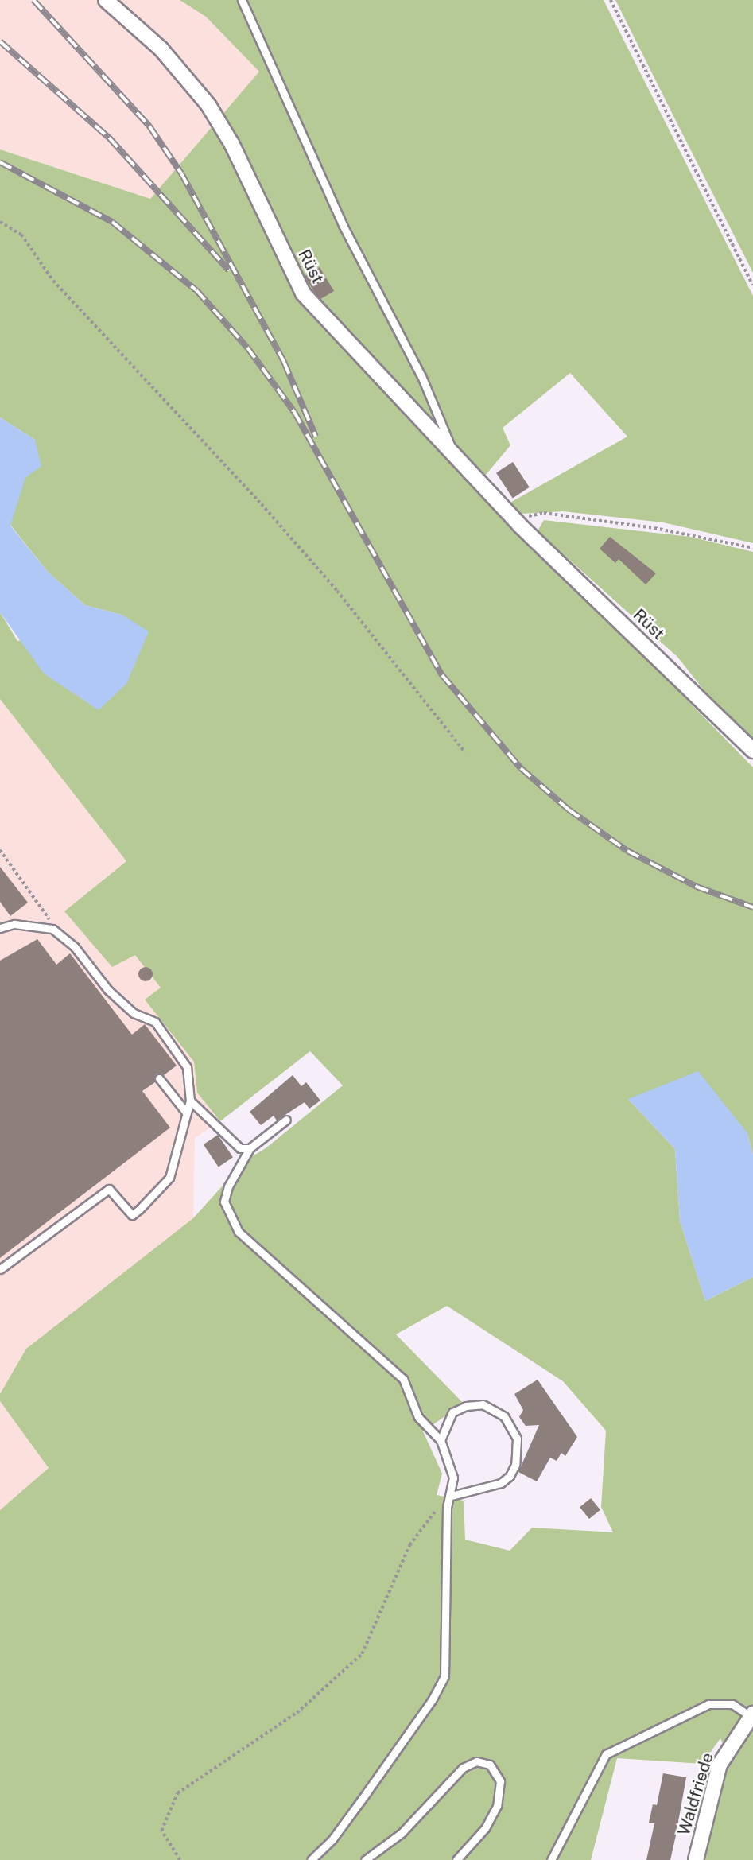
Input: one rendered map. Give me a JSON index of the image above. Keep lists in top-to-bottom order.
{
  "streets": {
    "street": ["Rüst", "Waldfriede"]
  }
}
